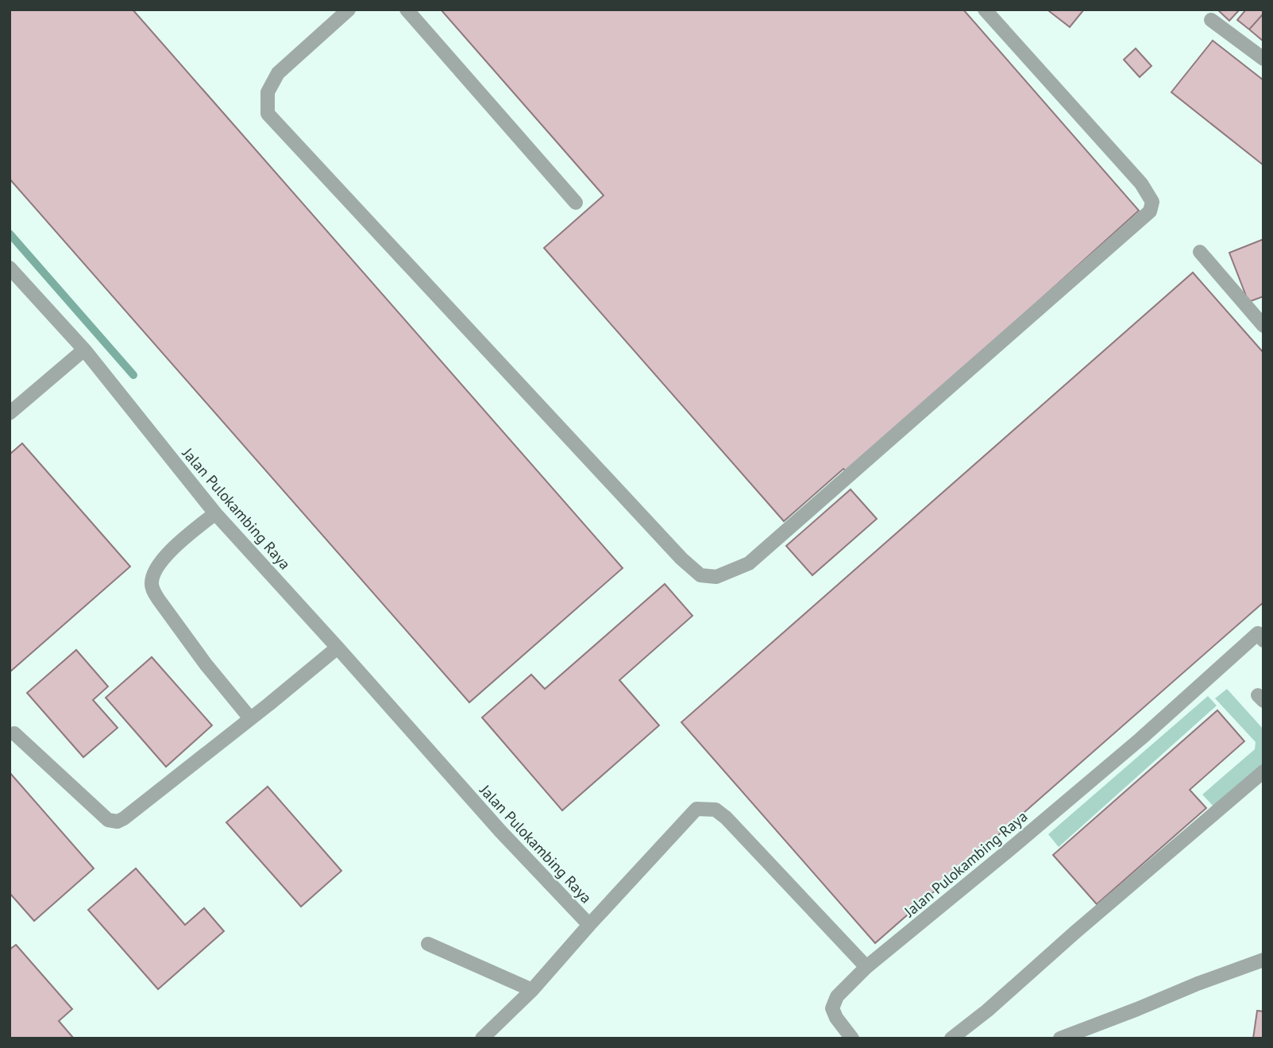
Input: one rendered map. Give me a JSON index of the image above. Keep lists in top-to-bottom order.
{
  "streets": {
    "street": ["Jalan Pulokambing Raya"]
  }
}
